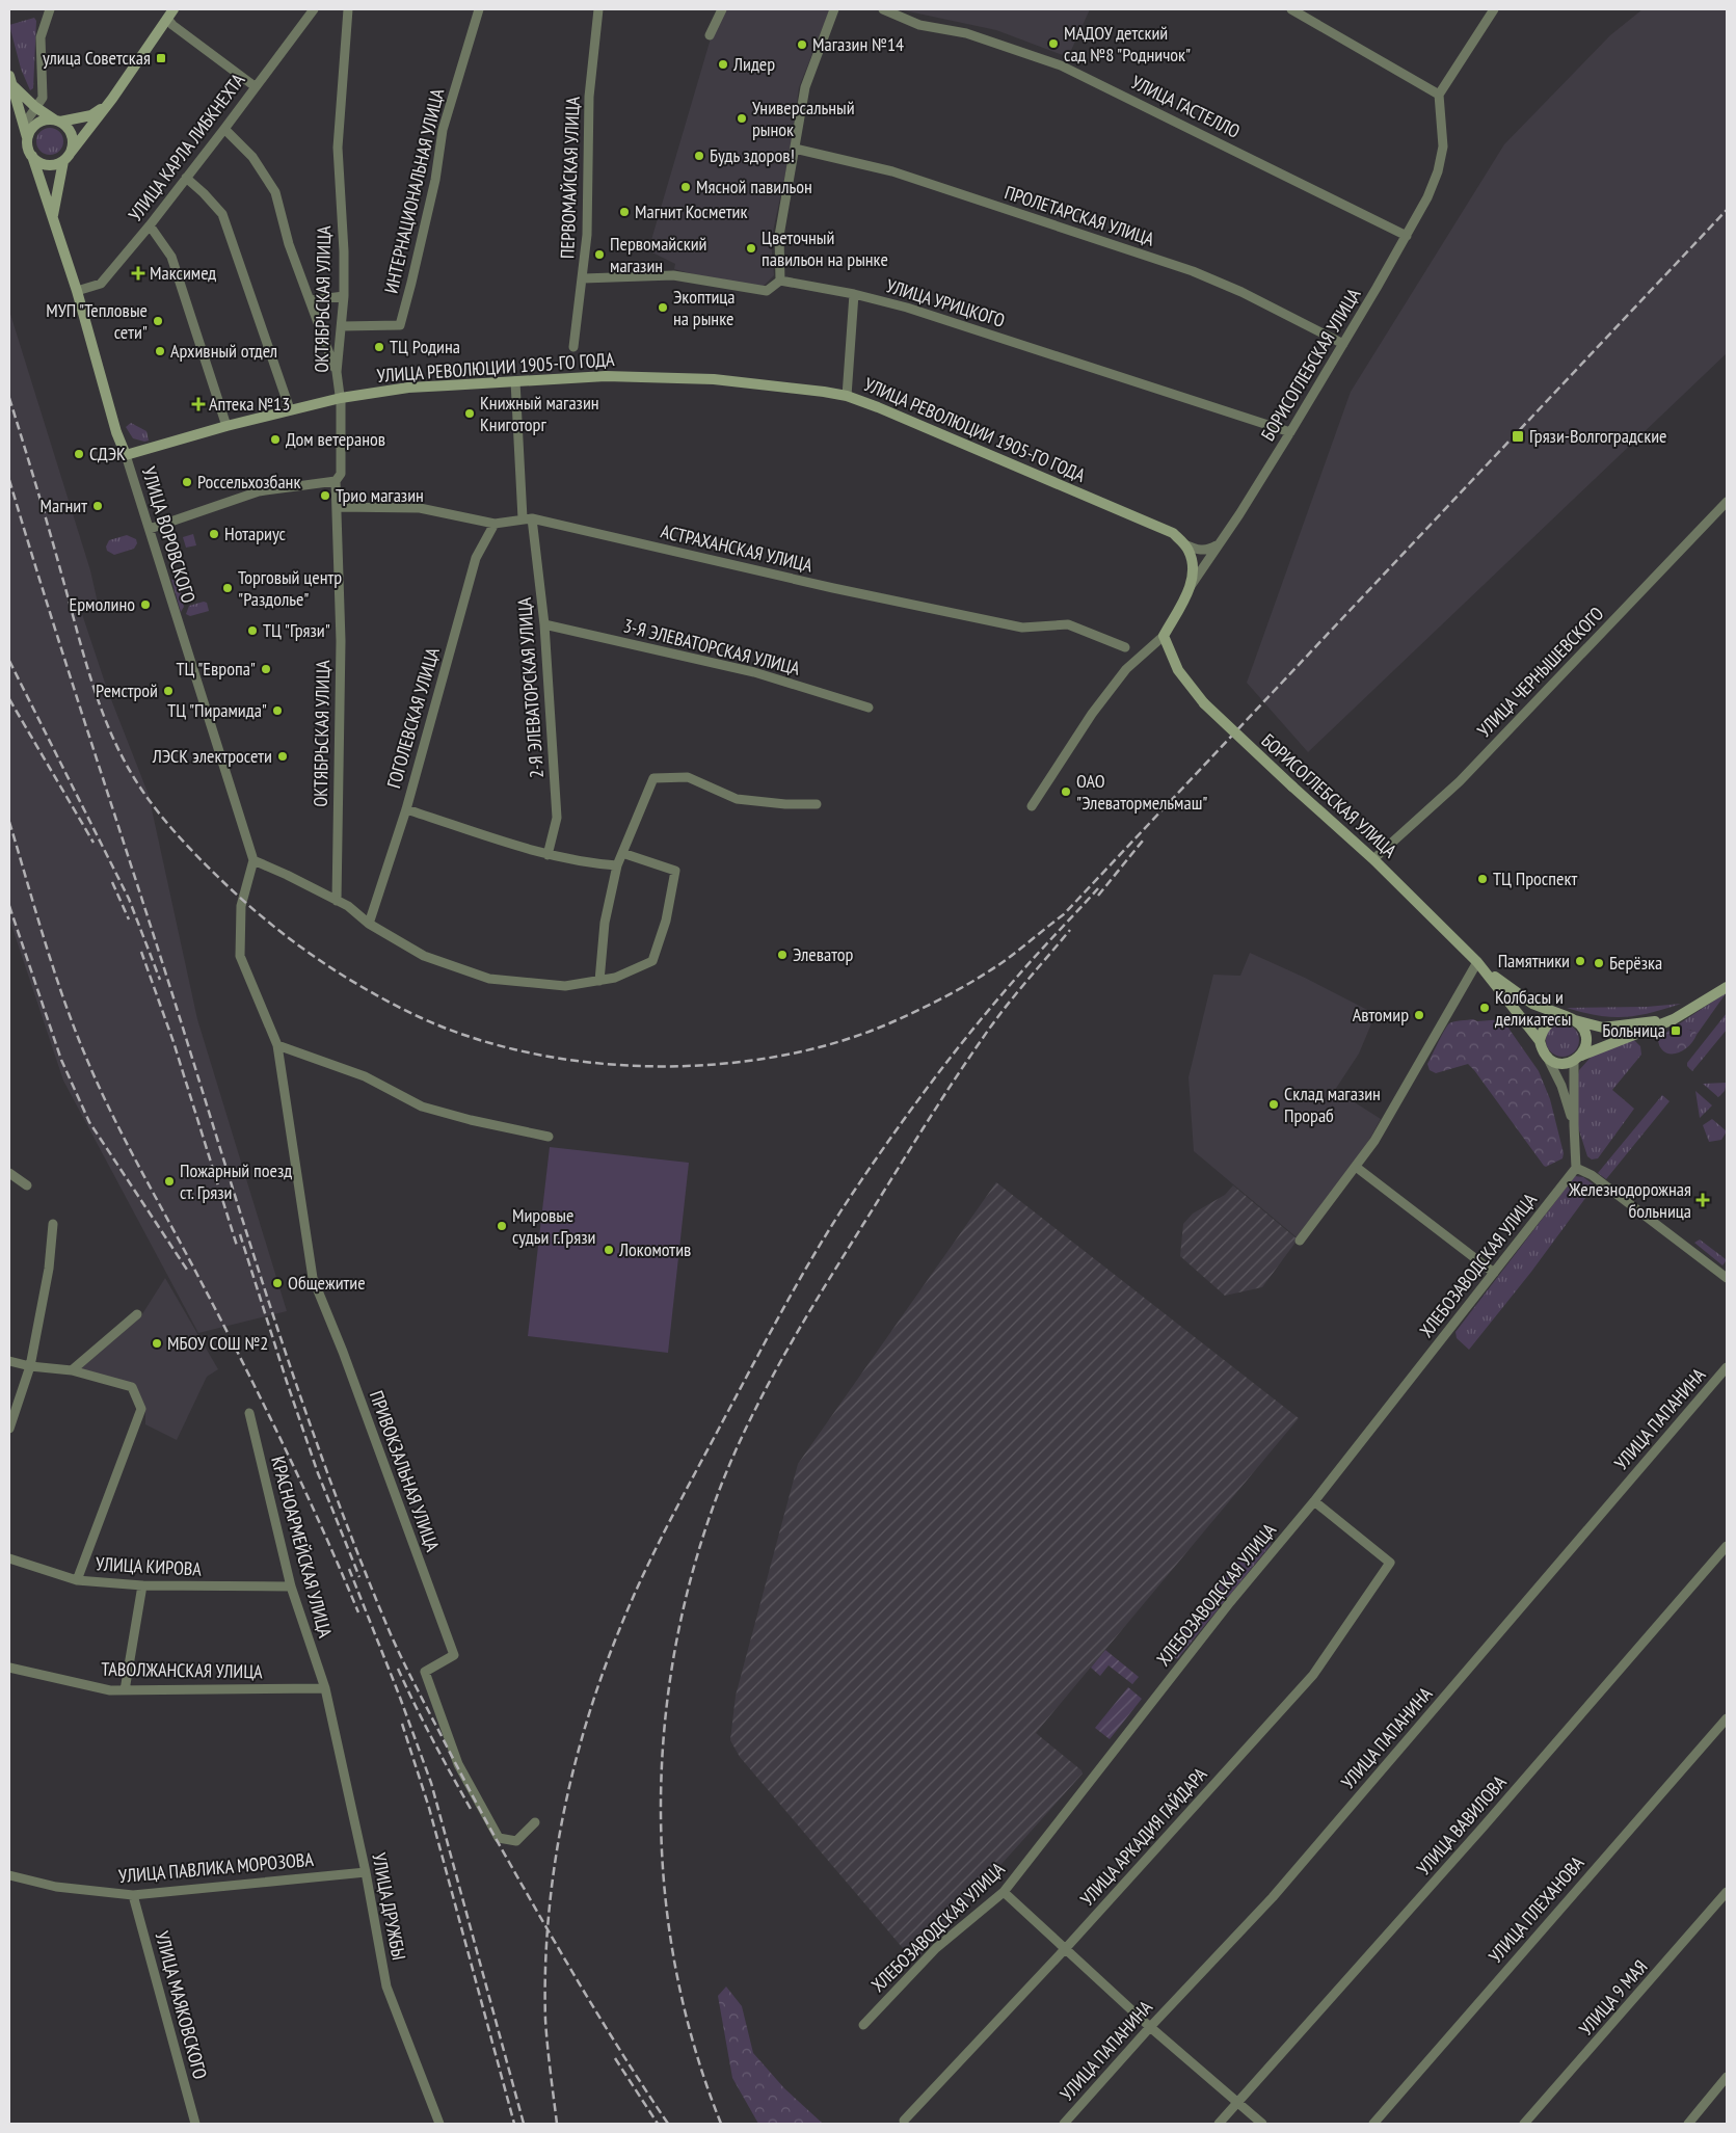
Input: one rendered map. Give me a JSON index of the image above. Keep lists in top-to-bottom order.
{
  "streets": {
    "street": [
      "УЛИЦА ГАСТЕЛЛО",
      "УЛИЦА КАРЛА ЛИБКНЕХТА",
      "ПЕРВОМАЙСКАЯ УЛИЦА",
      "ИНТЕРНАЦИОНАЛЬНАЯ УЛИЦА",
      "ПРОЛЕТАРСКАЯ УЛИЦА",
      "ОКТЯБРЬСКАЯ УЛИЦА",
      "УЛИЦА УРИЦКОГО",
      "БОРИСОГЛЕБСКАЯ УЛИЦА",
      "УЛИЦА РЕВОЛЮЦИИ 1905-ГО ГОДА",
      "УЛИЦА ВОРОВСКОГО",
      "АСТРАХАНСКАЯ УЛИЦА",
      "3-Я ЭЛЕВАТОРСКАЯ УЛИЦА",
      "УЛИЦА ЧЕРНЫШЕВСКОГО",
      "2-Я ЭЛЕВАТОРСКАЯ УЛИЦА",
      "ГОГОЛЕВСКАЯ УЛИЦА",
      "ХЛЕБОЗАВОДСКАЯ УЛИЦА",
      "УЛИЦА ПАПАНИНА",
      "ПРИВОКЗАЛЬНАЯ УЛИЦА",
      "КРАСНОАРМЕЙСКАЯ УЛИЦА",
      "УЛИЦА КИРОВА",
      "ТАВОЛЖАНСКАЯ УЛИЦА",
      "УЛИЦА ВАВИЛОВА",
      "УЛИЦА АРКАДИЯ ГАЙДАРА",
      "УЛИЦА ПАВЛИКА МОРОЗОВА",
      "УЛИЦА ДРУЖБЫ",
      "УЛИЦА ПЛЕХАНОВА",
      "УЛИЦА 9 МАЯ",
      "УЛИЦА МАЯКОВСКОГО"
    ]
  },
  "crossings": [
    ["УЛИЦА ГАСТЕЛЛО", "БОРИСОГЛЕБСКАЯ УЛИЦА"],
    ["УЛИЦА КАРЛА ЛИБКНЕХТА", "УЛИЦА ВОРОВСКОГО"],
    ["ИНТЕРНАЦИОНАЛЬНАЯ УЛИЦА", "ОКТЯБРЬСКАЯ УЛИЦА"],
    ["ПРОЛЕТАРСКАЯ УЛИЦА", "БОРИСОГЛЕБСКАЯ УЛИЦА"],
    ["ОКТЯБРЬСКАЯ УЛИЦА", "УЛИЦА РЕВОЛЮЦИИ 1905-ГО ГОДА"],
    ["ОКТЯБРЬСКАЯ УЛИЦА", "АСТРАХАНСКАЯ УЛИЦА"],
    ["УЛИЦА УРИЦКОГО", "БОРИСОГЛЕБСКАЯ УЛИЦА"],
    ["БОРИСОГЛЕБСКАЯ УЛИЦА", "УЛИЦА РЕВОЛЮЦИИ 1905-ГО ГОДА"],
    ["БОРИСОГЛЕБСКАЯ УЛИЦА", "УЛИЦА ЧЕРНЫШЕВСКОГО"],
    ["УЛИЦА РЕВОЛЮЦИИ 1905-ГО ГОДА", "УЛИЦА ВОРОВСКОГО"],
    ["УЛИЦА РЕВОЛЮЦИИ 1905-ГО ГОДА", "2-Я ЭЛЕВАТОРСКАЯ УЛИЦА"],
    ["УЛИЦА ВОРОВСКОГО", "ПРИВОКЗАЛЬНАЯ УЛИЦА"],
    ["АСТРАХАНСКАЯ УЛИЦА", "2-Я ЭЛЕВАТОРСКАЯ УЛИЦА"],
    ["АСТРАХАНСКАЯ УЛИЦА", "ГОГОЛЕВСКАЯ УЛИЦА"],
    ["3-Я ЭЛЕВАТОРСКАЯ УЛИЦА", "2-Я ЭЛЕВАТОРСКАЯ УЛИЦА"],
    ["ХЛЕБОЗАВОДСКАЯ УЛИЦА", "УЛИЦА АРКАДИЯ ГАЙДАРА"],
    ["КРАСНОАРМЕЙСКАЯ УЛИЦА", "УЛИЦА КИРОВА"],
    ["КРАСНОАРМЕЙСКАЯ УЛИЦА", "ТАВОЛЖАНСКАЯ УЛИЦА"],
    ["КРАСНОАРМЕЙСКАЯ УЛИЦА", "УЛИЦА ДРУЖБЫ"],
    ["ТАВОЛЖАНСКАЯ УЛИЦА", "УЛИЦА ДРУЖБЫ"],
    ["УЛИЦА ПАВЛИКА МОРОЗОВА", "УЛИЦА ДРУЖБЫ"],
    ["УЛИЦА ПАВЛИКА МОРОЗОВА", "УЛИЦА МАЯКОВСКОГО"]
  ],
  "places": {
    "other": [
      "МАДОУ детский сад №8 \"Родничок\"",
      "Магазин №14",
      "Лидер",
      "Универсальный рынок",
      "Будь здоров!",
      "Мясной павильон",
      "Магнит Косметик",
      "Цветочный павильон на рынке",
      "Первомайский магазин",
      "Экоптица на рынке",
      "МУП \"Тепловые сети\"",
      "ТЦ Родина",
      "Архивный отдел",
      "Книжный магазин Книготорг",
      "Дом ветеранов",
      "СДЭК",
      "Россельхозбанк",
      "Трио магазин",
      "Магнит",
      "Нотариус",
      "Торговый центр \"Раздолье\"",
      "Ермолино",
      "ТЦ \"Грязи\"",
      "ТЦ \"Европа\"",
      "Ремстрой",
      "ТЦ \"Пирамида\"",
      "ЛЭСК электросети",
      "ОАО \"Элеватормельмаш\"",
      "ТЦ Проспект",
      "Элеватор",
      "Памятники",
      "Берёзка",
      "Колбасы и деликатесы",
      "Автомир",
      "Склад магазин Прораб",
      "Пожарный поезд ст. Грязи",
      "Мировые судьи г.Грязи",
      "Локомотив",
      "Общежитие",
      "МБОУ СОШ №2"
    ],
    "transit": ["улица Советская", "Грязи-Волгоградские", "Больница"],
    "health": ["Максимед", "Аптека №13", "Железнодорожная больница"]
  }
}
